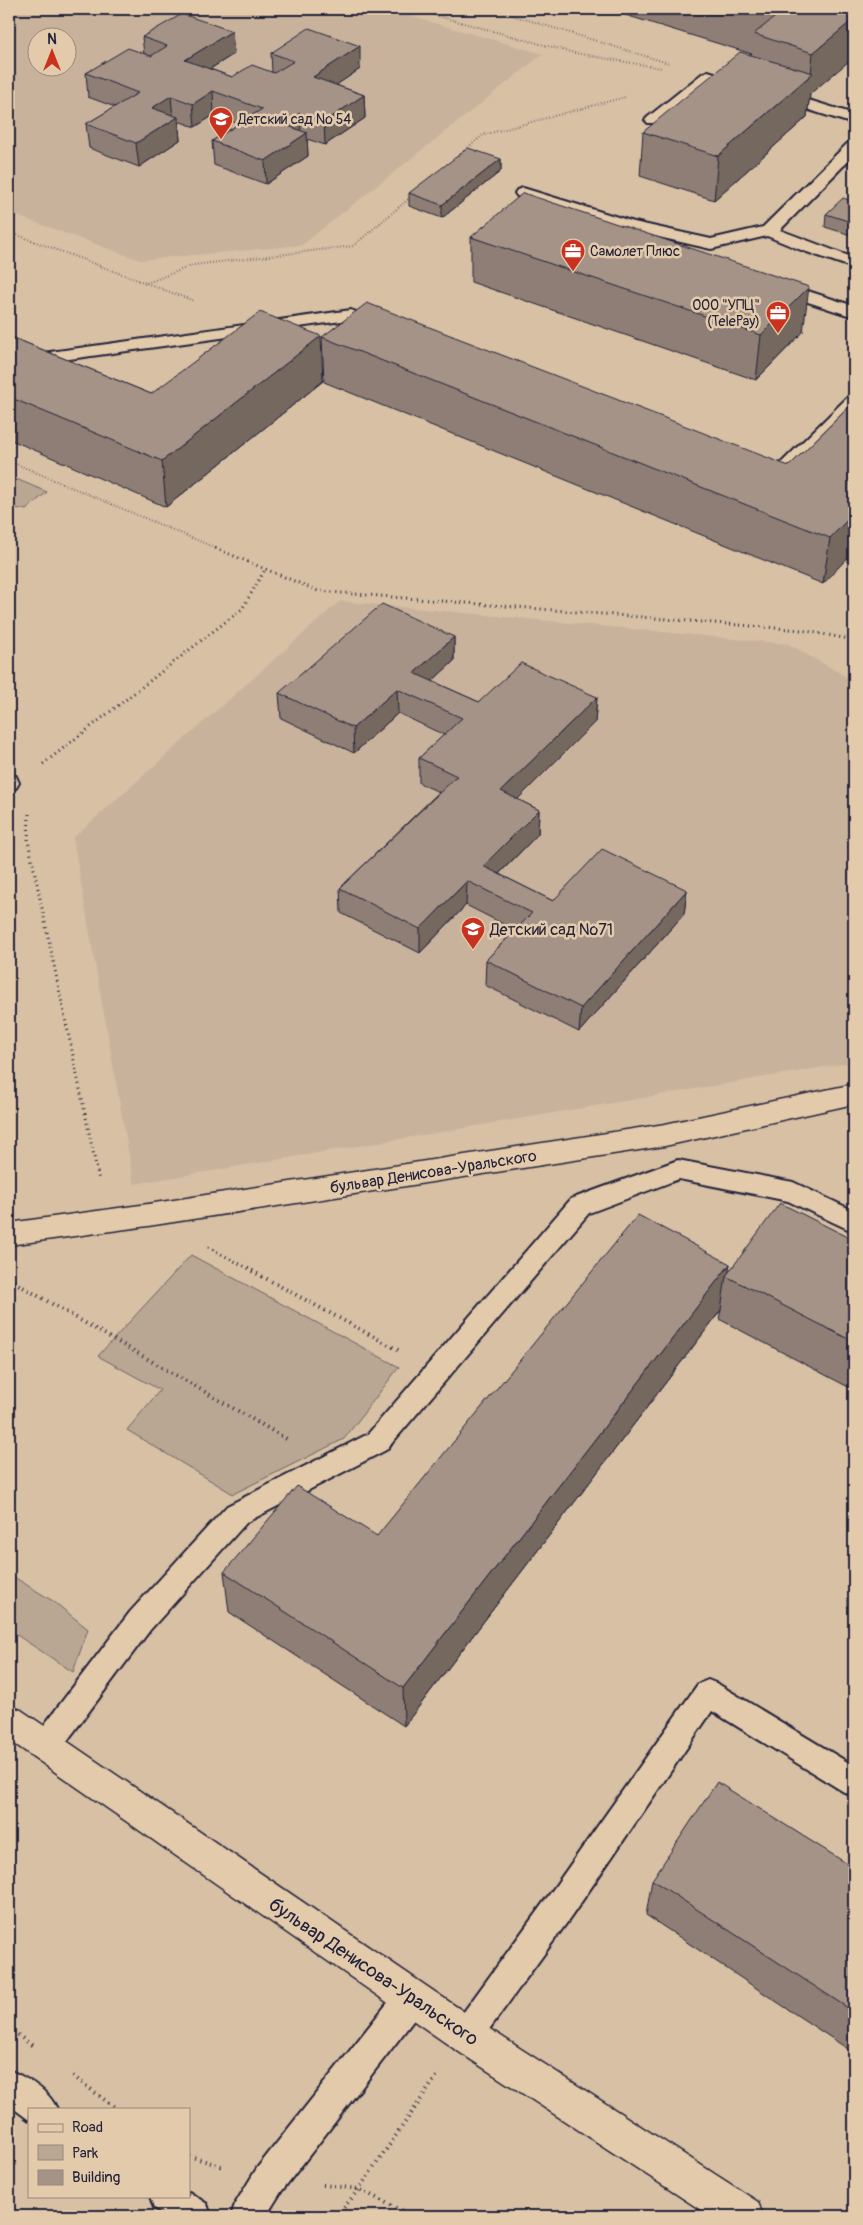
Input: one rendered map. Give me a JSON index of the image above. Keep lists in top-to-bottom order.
{
  "streets": {
    "street": ["бульвар Денисова-Уральского"]
  },
  "places": {
    "school or university": ["Детский сад № 54", "Детский сад №71"],
    "office": ["Самолет Плюс", "ООО \"УПЦ\" (TelePay)"]
  },
  "legend": ["Road", "Park", "Building"],
  "north": "top"
}
